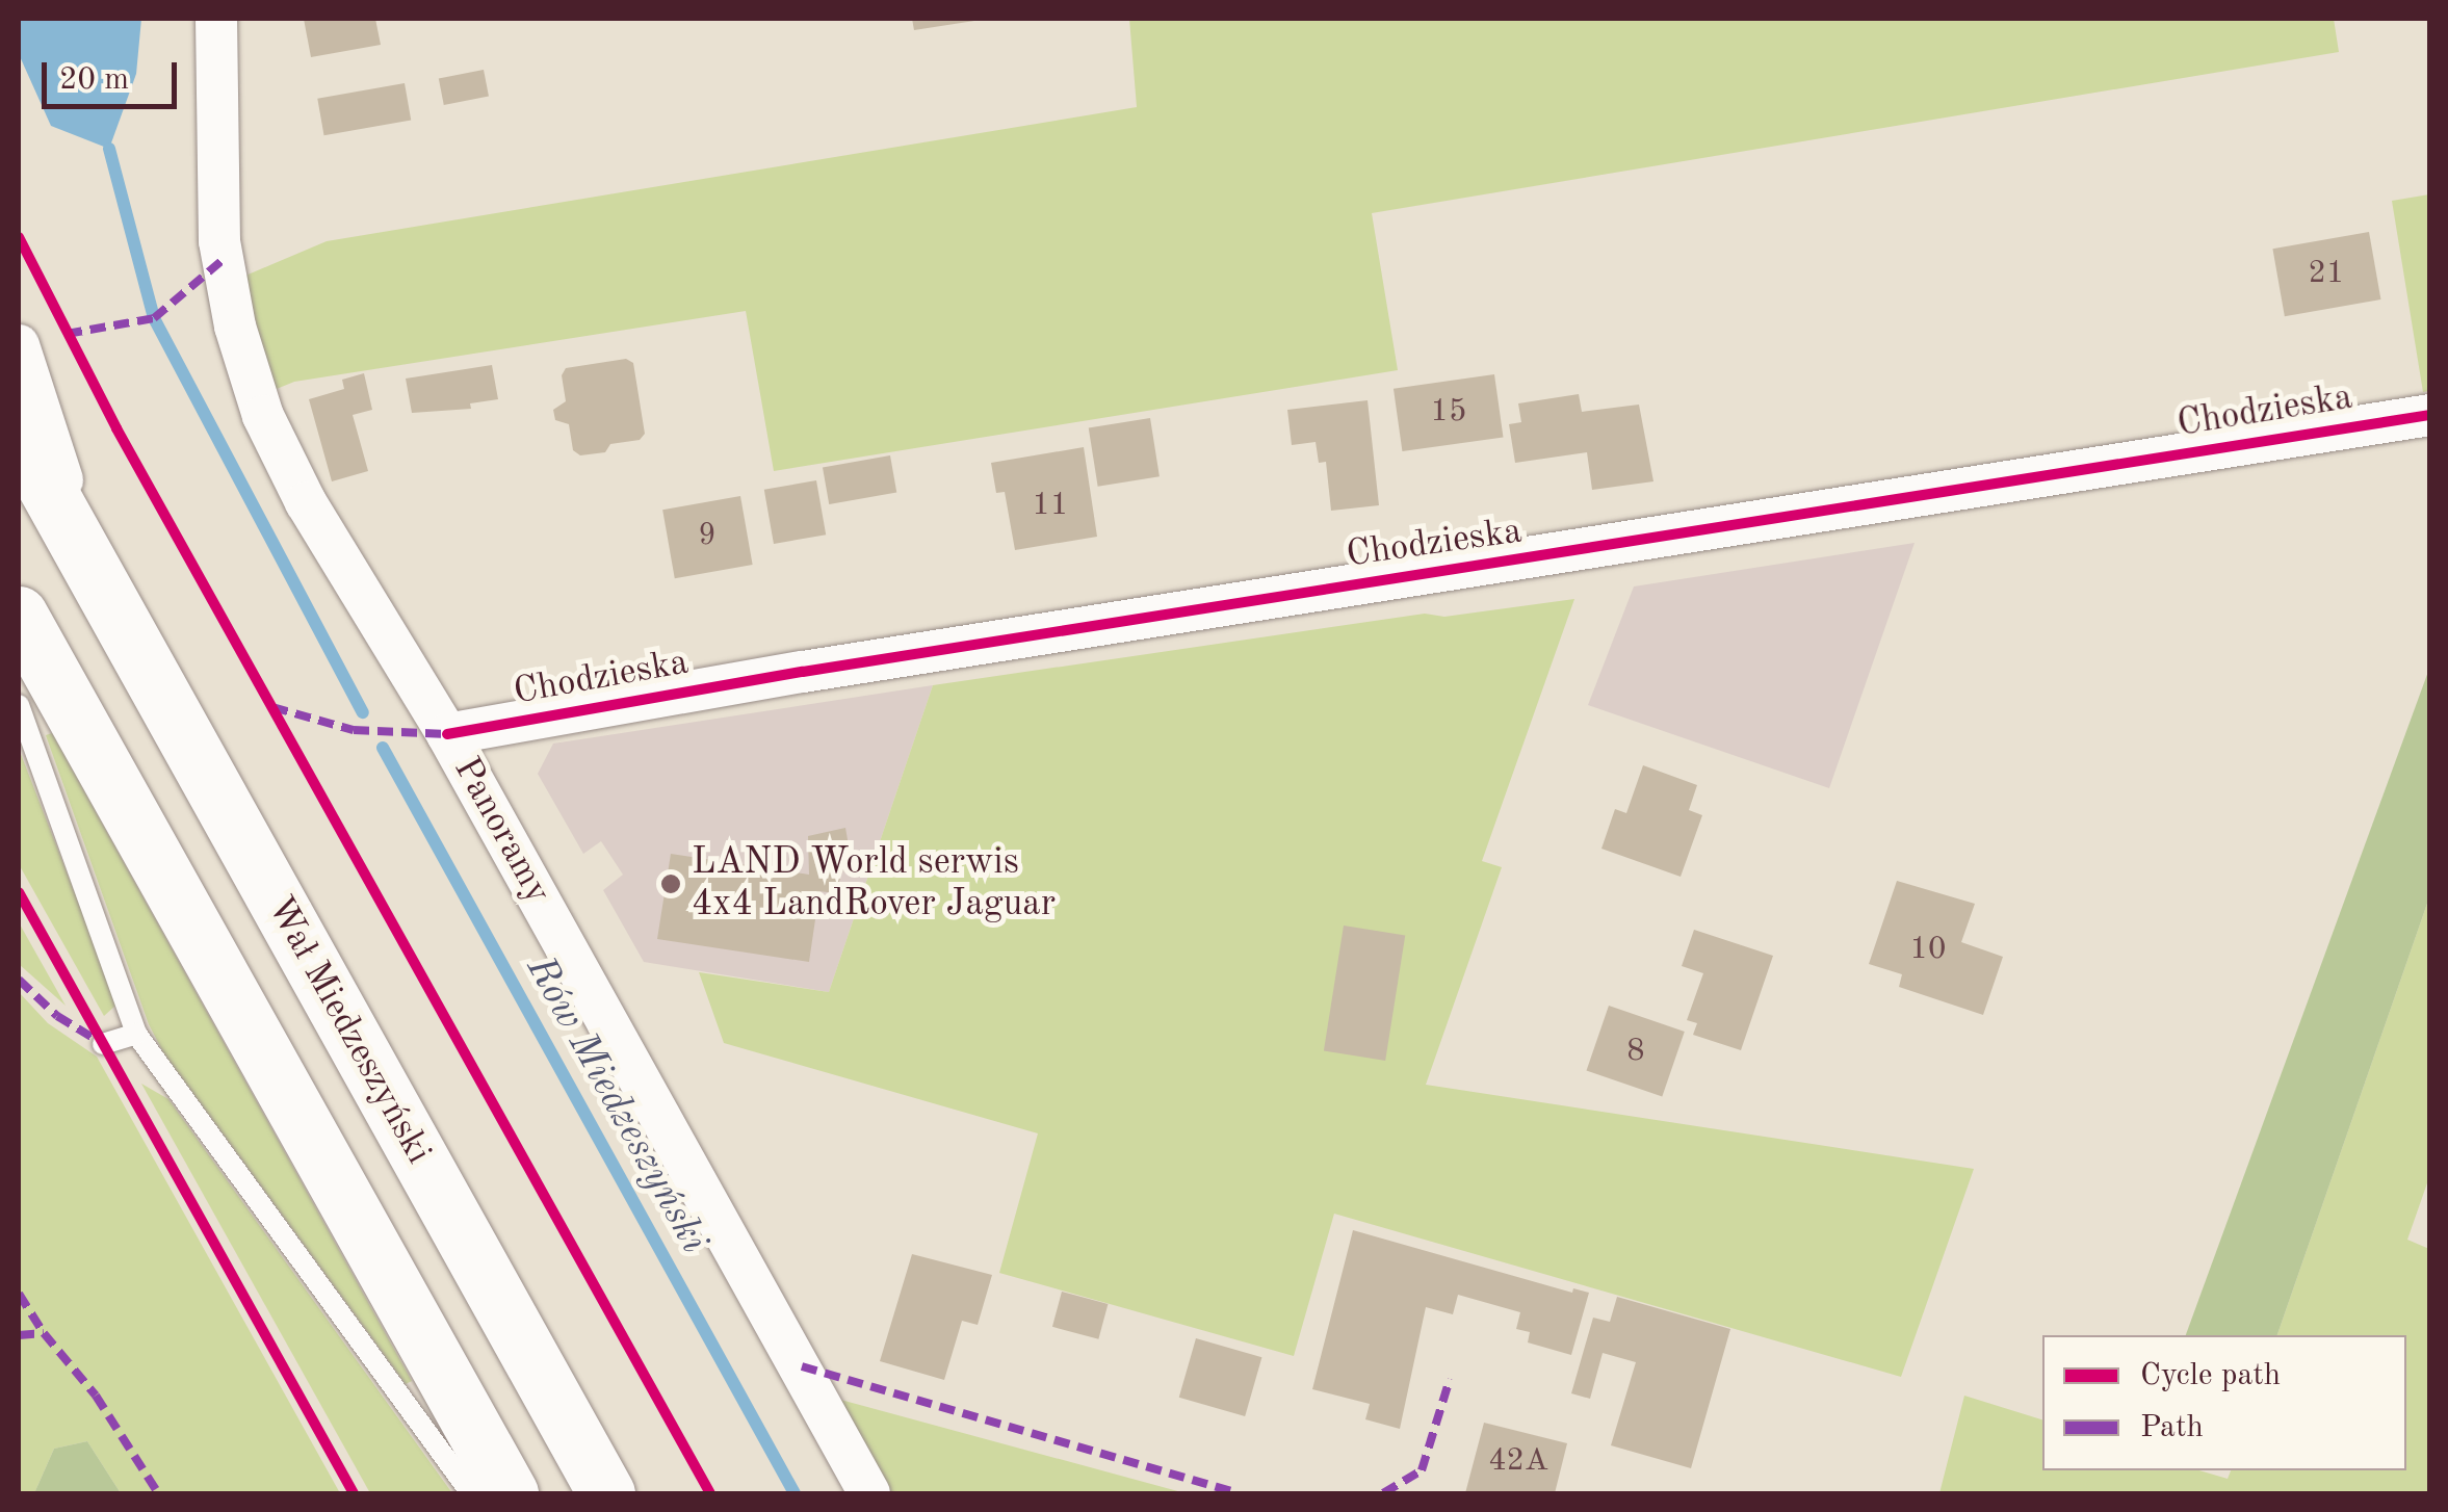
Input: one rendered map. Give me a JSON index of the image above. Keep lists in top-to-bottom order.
{
  "streets": {
    "main road": ["Wał Miedzeszyński"],
    "street": ["Chodzieska", "Panoramy"]
  },
  "crossings": [
    ["Chodzieska", "Panoramy"]
  ],
  "water": ["Rów Miedzeszyński"],
  "places": ["LAND World serwis 4x4 LandRover Jaguar"],
  "house_numbers": [
    "21",
    "15",
    "11",
    "9",
    "10",
    "8",
    "42A"
  ],
  "legend": ["Cycle path", "Path"],
  "scale_bar": "20 m"
}
